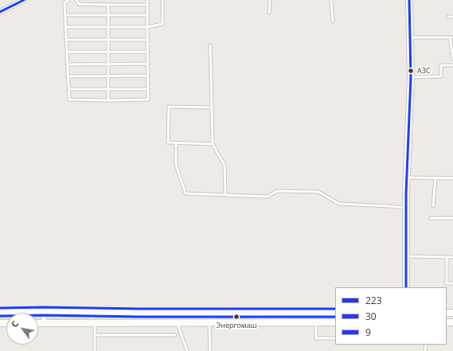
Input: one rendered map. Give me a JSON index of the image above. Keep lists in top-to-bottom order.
{
  "places": ["АЗС", "Энергомаш"],
  "lines": ["transit line 223", "transit line 9", "transit line 30"],
  "legend": ["223", "30", "9"],
  "north": "top left"
}
